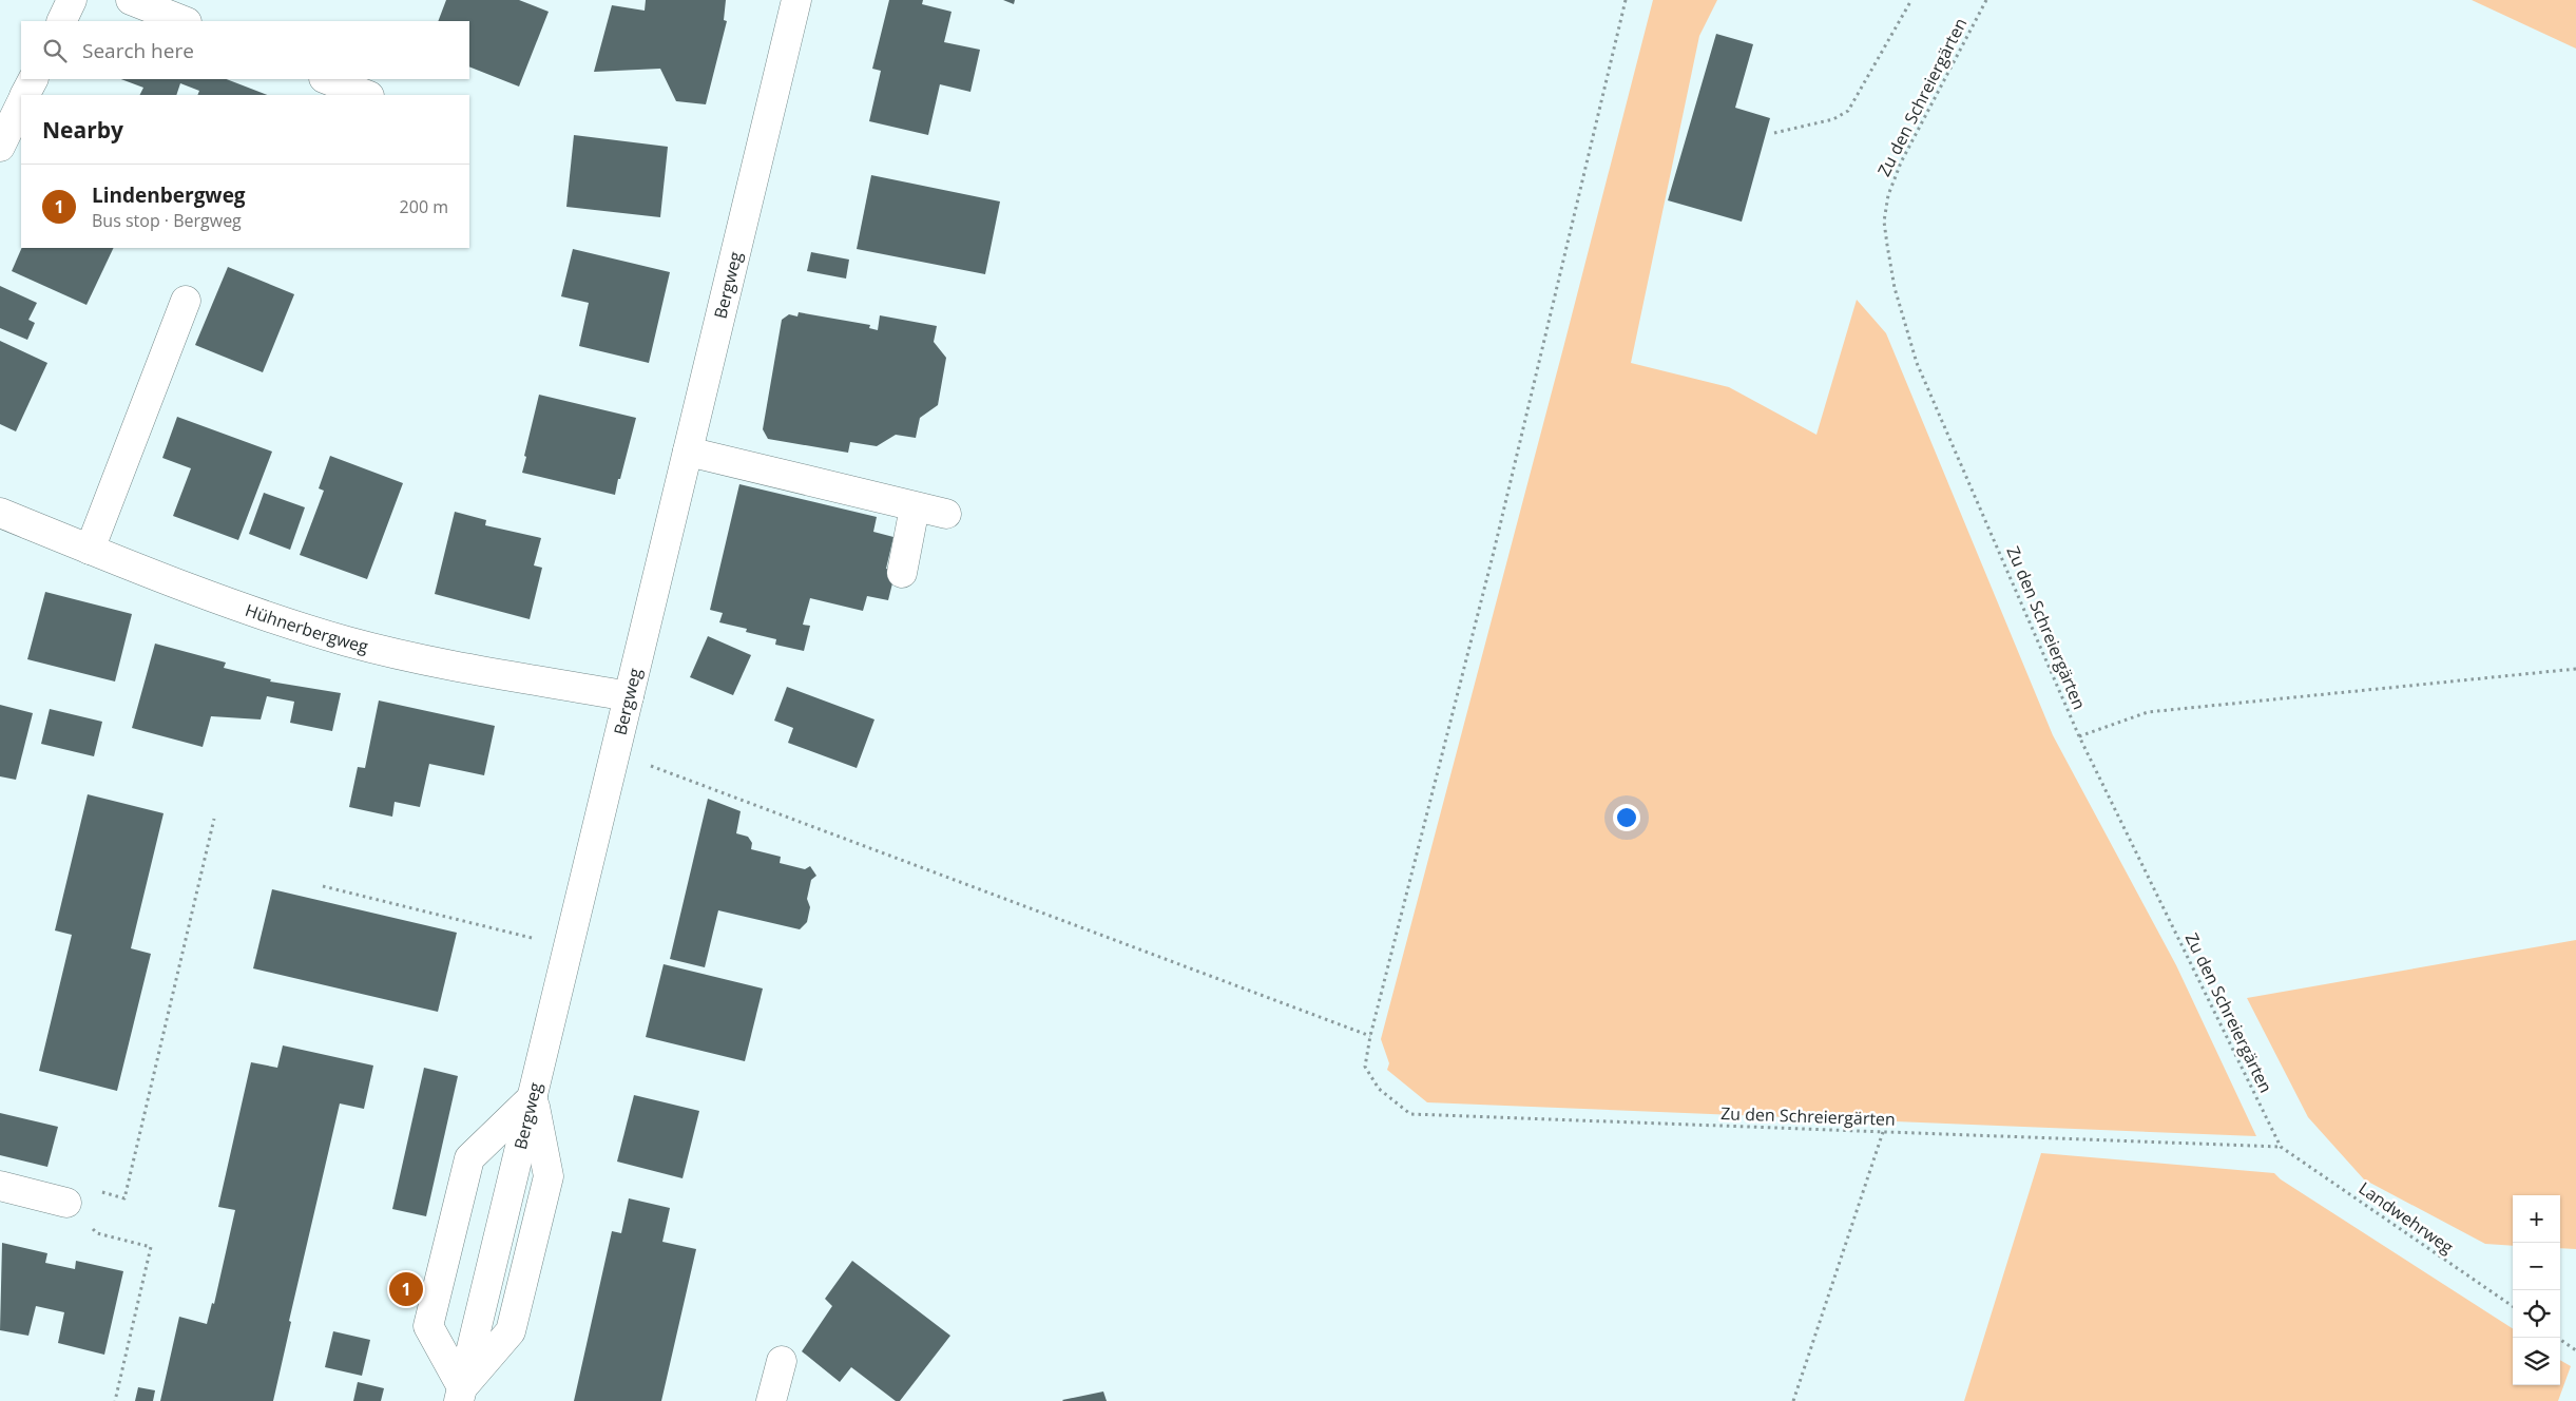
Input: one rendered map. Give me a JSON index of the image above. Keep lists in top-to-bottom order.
{
  "streets": {
    "street": ["Bergweg", "Hühnerbergweg"],
    "path": ["Zu den Schreiergärten", "Landwehrweg"]
  },
  "crossings": [
    ["Zu den Schreiergärten", "Landwehrweg"],
    ["Bergweg", "Hühnerbergweg"]
  ],
  "page": {
    "search": "Search here",
    "heading": "Nearby",
    "list": [
      {
        "mark": "1",
        "name": "Lindenbergweg",
        "note": "Bus stop · Bergweg",
        "value": "200 m"
      }
    ],
    "map_buttons": ["+", "−"],
    "pins": "1"
  }
}
